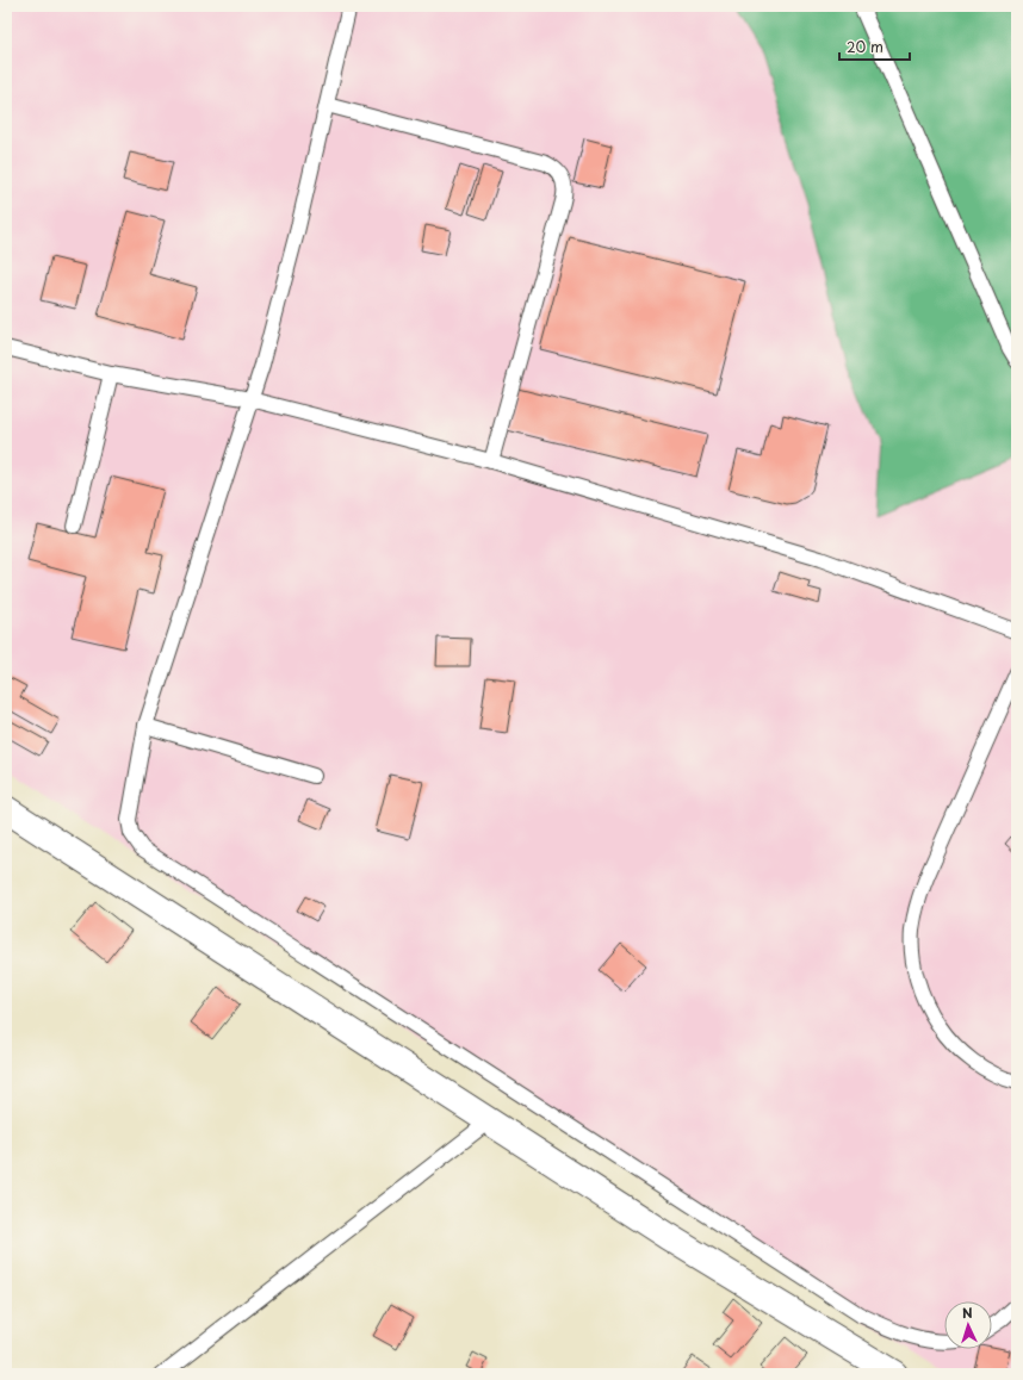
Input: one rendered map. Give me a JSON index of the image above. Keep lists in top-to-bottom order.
{
  "scale_bar": "20 m",
  "north": "top"
}
